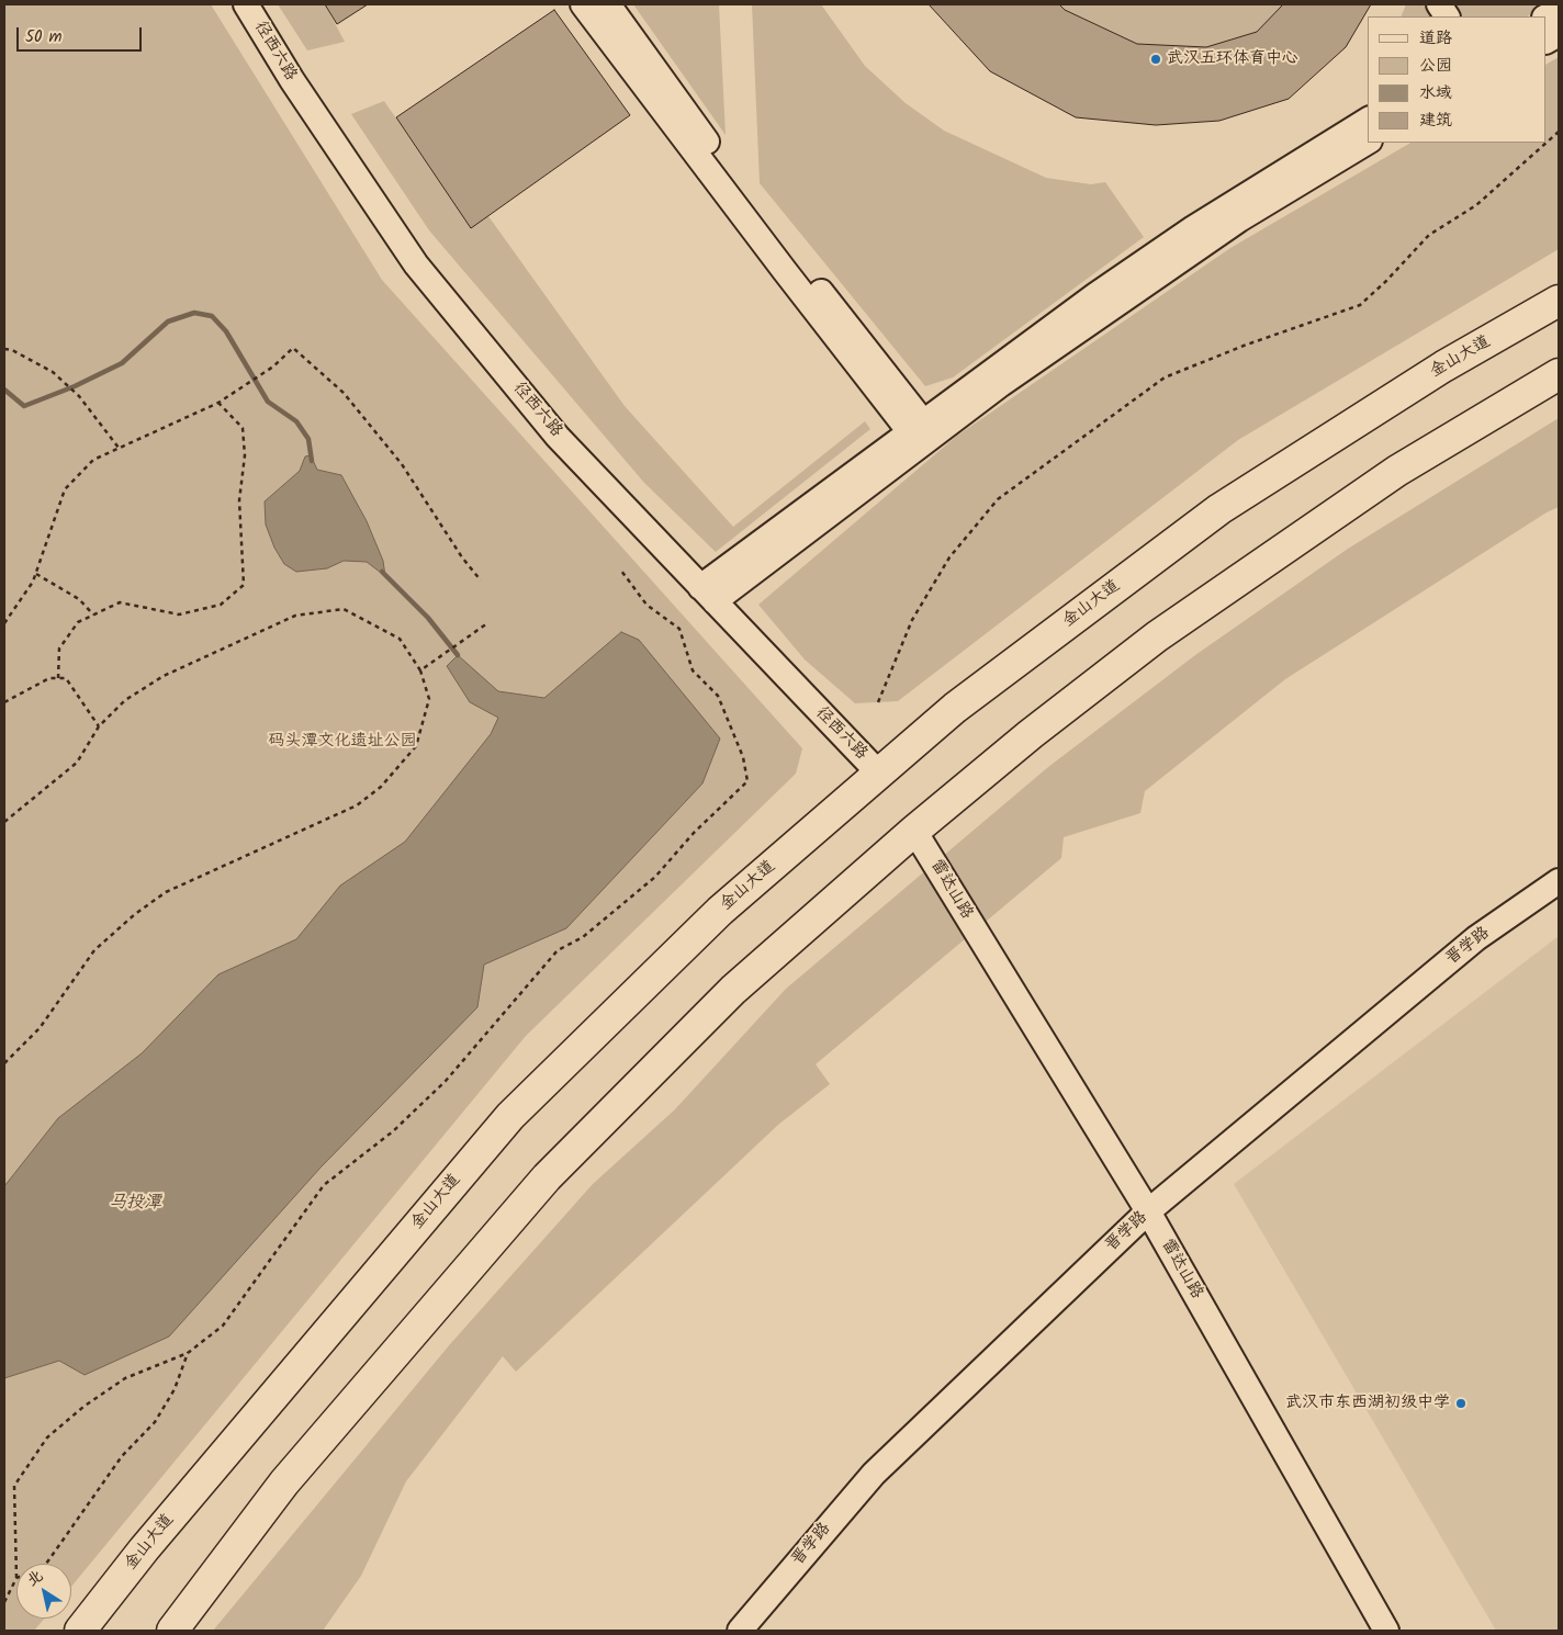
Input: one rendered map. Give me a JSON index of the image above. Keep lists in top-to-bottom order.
{
  "streets": {
    "main road": ["金山大道"],
    "street": ["径西六路", "雷达山路", "晋学路"]
  },
  "crossings": [
    ["径西六路", "金山大道"],
    ["雷达山路", "晋学路"]
  ],
  "water": ["马投潭"],
  "parks": ["码头潭文化遗址公园"],
  "places": ["武汉五环体育中心", "武汉市东西湖初级中学"],
  "legend": [
    "道路",
    "公园",
    "水域",
    "建筑"
  ],
  "scale_bar": "50 m",
  "north": "top left"
}
